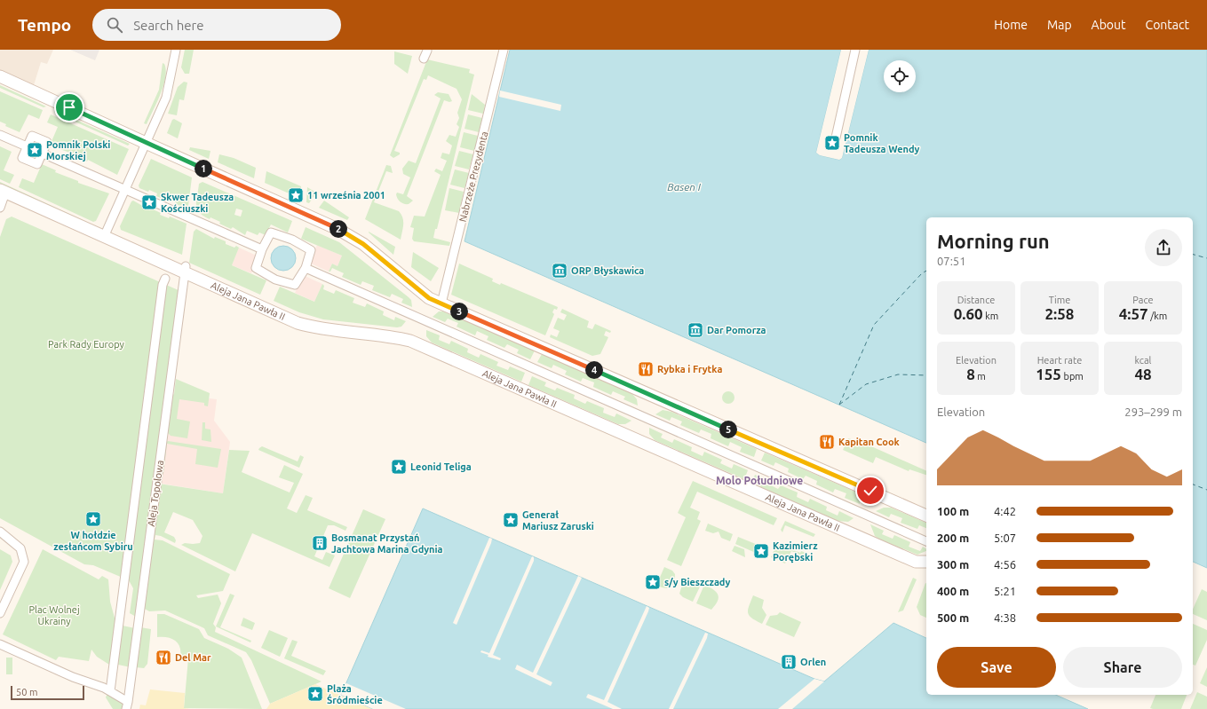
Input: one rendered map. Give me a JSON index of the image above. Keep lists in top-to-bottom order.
{
  "streets": {
    "street": ["Nabrzeże Prezydenta", "Aleja Jana Pawła II", "Aleja Topolowa"]
  },
  "crossings": [
    ["Aleja Jana Pawła II", "Aleja Topolowa"]
  ],
  "districts": ["Molo Południowe"],
  "water": ["Basen I"],
  "parks": ["Park Rady Europy", "Plac Wolnej Ukrainy"],
  "places": {
    "place": [
      "Pomnik Tadeusza Wendy",
      "Pomnik Polski Morskiej",
      "11 września 2001",
      "Skwer Tadeusza Kościuszki",
      "Leonid Teliga",
      "W hołdzie zesłańcom Sybiru",
      "Generał Mariusz Zaruski",
      "Kazimierz Porębski",
      "s/y Bieszczady",
      "Plaża Śródmieście"
    ],
    "museum": ["ORP Błyskawica", "Dar Pomorza"],
    "restaurant": ["Rybka i Frytka", "Kapitan Cook", "Del Mar"],
    "building": ["Bosmanat Przystań Jachtowa Marina Gdynia", "Orlen"]
  },
  "scale_bar": "50 m",
  "page": {
    "header": "Tempo",
    "search": "Search here",
    "nav": [
      "Home",
      "Map",
      "About",
      "Contact"
    ],
    "pins": [
      "1",
      "2",
      "3",
      "4",
      "5"
    ],
    "heading": ["Morning run", "07:51"],
    "stats": [
      ["Distance", "0.60 km"],
      ["Time", "2:58"],
      ["Pace", "4:57 /km"],
      ["Elevation", "8 m"],
      ["Heart rate", "155 bpm"],
      ["kcal", "48"]
    ],
    "chart": ["Elevation", "293–299 m"],
    "list": [
      {
        "name": "100 m",
        "note": "4:42"
      },
      {
        "name": "200 m",
        "note": "5:07"
      },
      {
        "name": "300 m",
        "note": "4:56"
      },
      {
        "name": "400 m",
        "note": "5:21"
      },
      {
        "name": "500 m",
        "note": "4:38"
      }
    ],
    "buttons": ["Save", "Share"],
    "scale": "50 m"
  }
}
